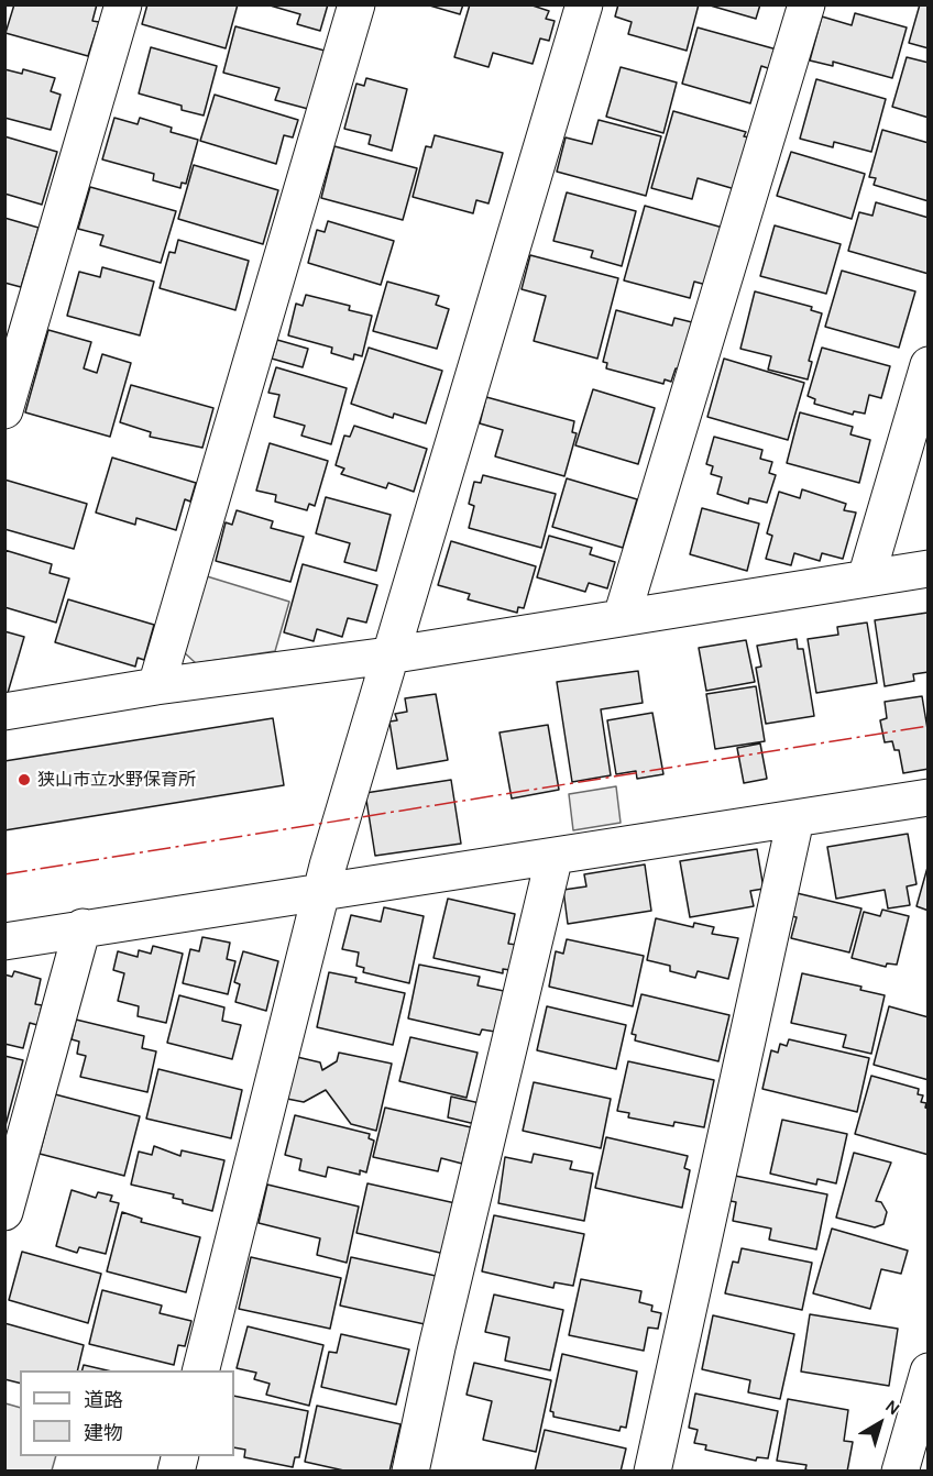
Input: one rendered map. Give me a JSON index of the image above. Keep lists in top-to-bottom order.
{
  "places": ["狭山市立水野保育所"],
  "legend": ["道路", "建物"],
  "north": "top right"
}
